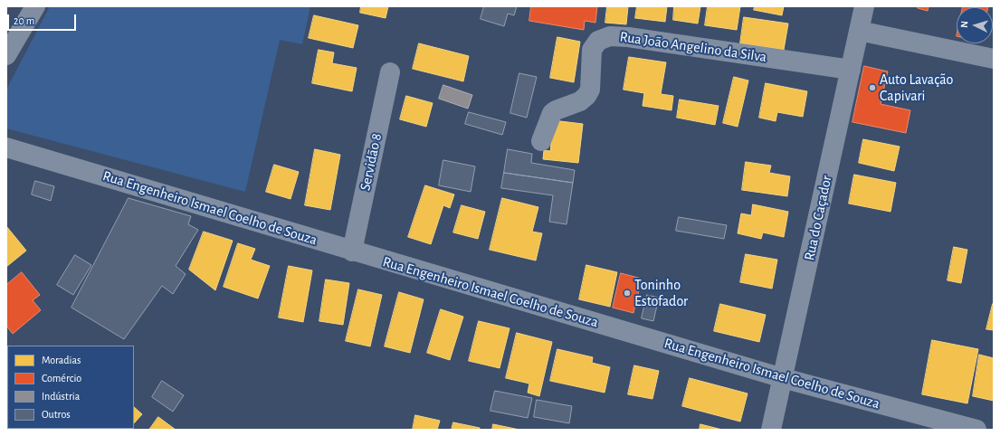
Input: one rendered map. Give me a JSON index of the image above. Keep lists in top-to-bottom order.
{
  "streets": {
    "street": [
      "Rua João Angelino da Silva",
      "Servidão 8",
      "Rua Engenheiro Ismael Coelho de Souza",
      "Rua do Caçador"
    ]
  },
  "crossings": [
    ["Rua João Angelino da Silva", "Rua do Caçador"],
    ["Servidão 8", "Rua Engenheiro Ismael Coelho de Souza"],
    ["Rua Engenheiro Ismael Coelho de Souza", "Rua do Caçador"]
  ],
  "places": ["Auto Lavação Capivari", "Toninho Estofador"],
  "legend": [
    "Moradias",
    "Comércio",
    "Indústria",
    "Outros"
  ],
  "scale_bar": "20 m",
  "north": "left"
}
